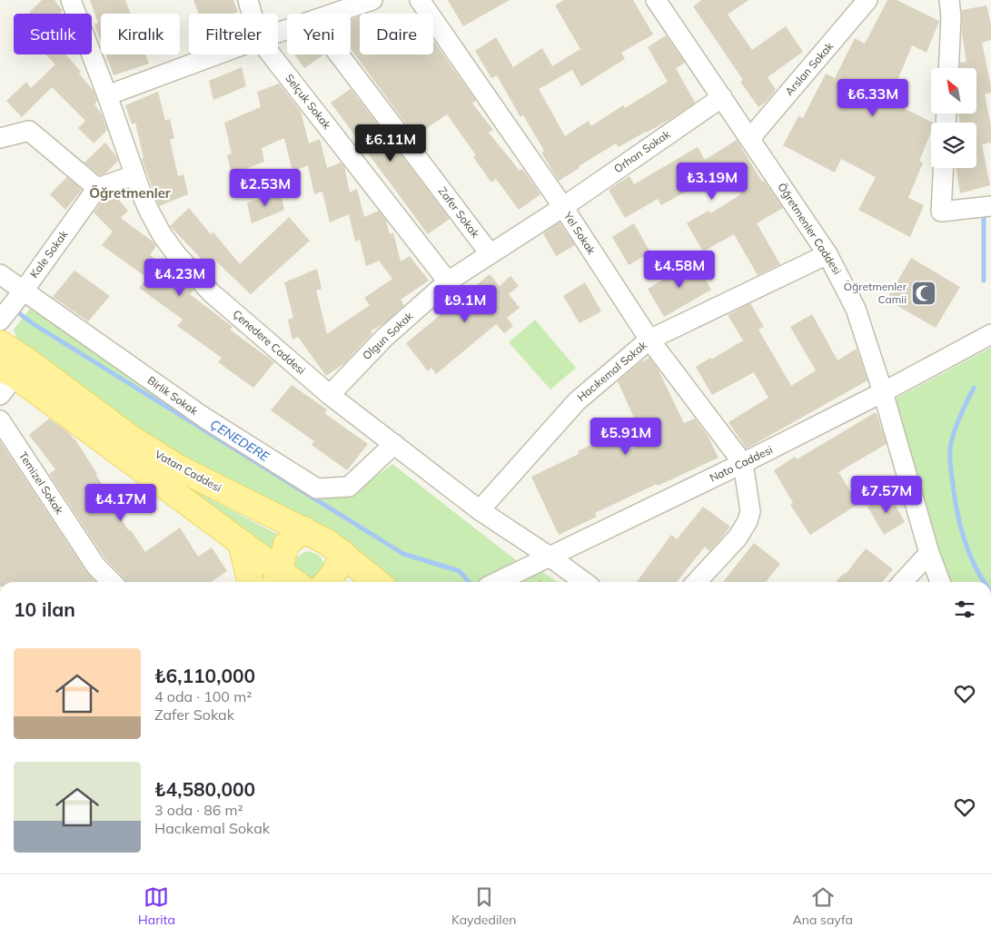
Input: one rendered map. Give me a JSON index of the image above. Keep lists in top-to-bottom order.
{
  "streets": {
    "main road": ["Vatan Caddesi"],
    "street": [
      "Arslan Sokak",
      "Selçuk Sokak",
      "Orhan Sokak",
      "Zafer Sokak",
      "Öğretmenler Caddesi",
      "Yel Sokak",
      "Kale Sokak",
      "Olgun Sokak",
      "Çenedere Caddesi",
      "Hacıkemal Sokak",
      "Birlik Sokak",
      "Nato Caddesi",
      "Temizel Sokak"
    ]
  },
  "crossings": [
    ["Arslan Sokak", "Öğretmenler Caddesi"],
    ["Selçuk Sokak", "Olgun Sokak"],
    ["Orhan Sokak", "Öğretmenler Caddesi"],
    ["Orhan Sokak", "Yel Sokak"],
    ["Orhan Sokak", "Olgun Sokak"],
    ["Zafer Sokak", "Olgun Sokak"],
    ["Öğretmenler Caddesi", "Hacıkemal Sokak"],
    ["Öğretmenler Caddesi", "Nato Caddesi"],
    ["Yel Sokak", "Olgun Sokak"],
    ["Yel Sokak", "Hacıkemal Sokak"],
    ["Yel Sokak", "Nato Caddesi"],
    ["Kale Sokak", "Birlik Sokak"],
    ["Olgun Sokak", "Çenedere Caddesi"],
    ["Çenedere Caddesi", "Hacıkemal Sokak"],
    ["Çenedere Caddesi", "Birlik Sokak"],
    ["Çenedere Caddesi", "Nato Caddesi"]
  ],
  "districts": ["Öğretmenler"],
  "water": ["ÇENEDERE"],
  "places": {
    "mosque": ["Öğretmenler Camii"]
  },
  "north": "top left",
  "page": {
    "chip": [
      "Satılık",
      "Kiralık",
      "Filtreler",
      "Yeni",
      "Daire"
    ],
    "price": [
      "₺6.33M",
      "₺6.11M",
      "₺3.19M",
      "₺2.53M",
      "₺4.58M",
      "₺4.23M",
      "₺9.1M",
      "₺5.91M",
      "₺7.57M",
      "₺4.17M"
    ],
    "heading": "10 ilan",
    "list": [
      {
        "name": "₺6,110,000",
        "note": "4 oda · 100 m² · Zafer Sokak"
      },
      {
        "name": "₺4,580,000",
        "note": "3 oda · 86 m² · Hacıkemal Sokak"
      }
    ],
    "tabs": ["Harita", "Kaydedilen", "Ana sayfa"]
  }
}
